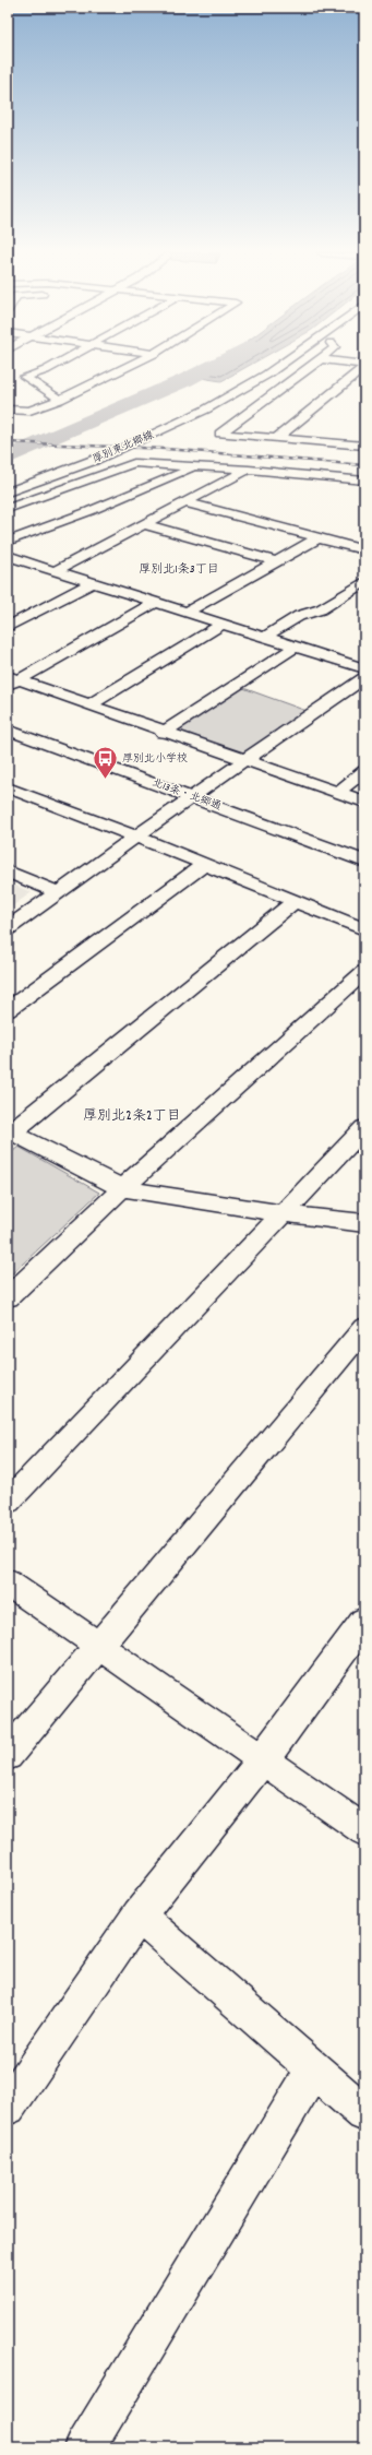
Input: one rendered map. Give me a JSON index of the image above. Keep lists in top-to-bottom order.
{
  "streets": {
    "main road": ["厚別東北郷線", "北13条・北郷通"]
  },
  "districts": ["厚別北1条3丁目", "厚別北2条2丁目"],
  "places": {
    "bus stop": ["厚別北小学校"]
  }
}
